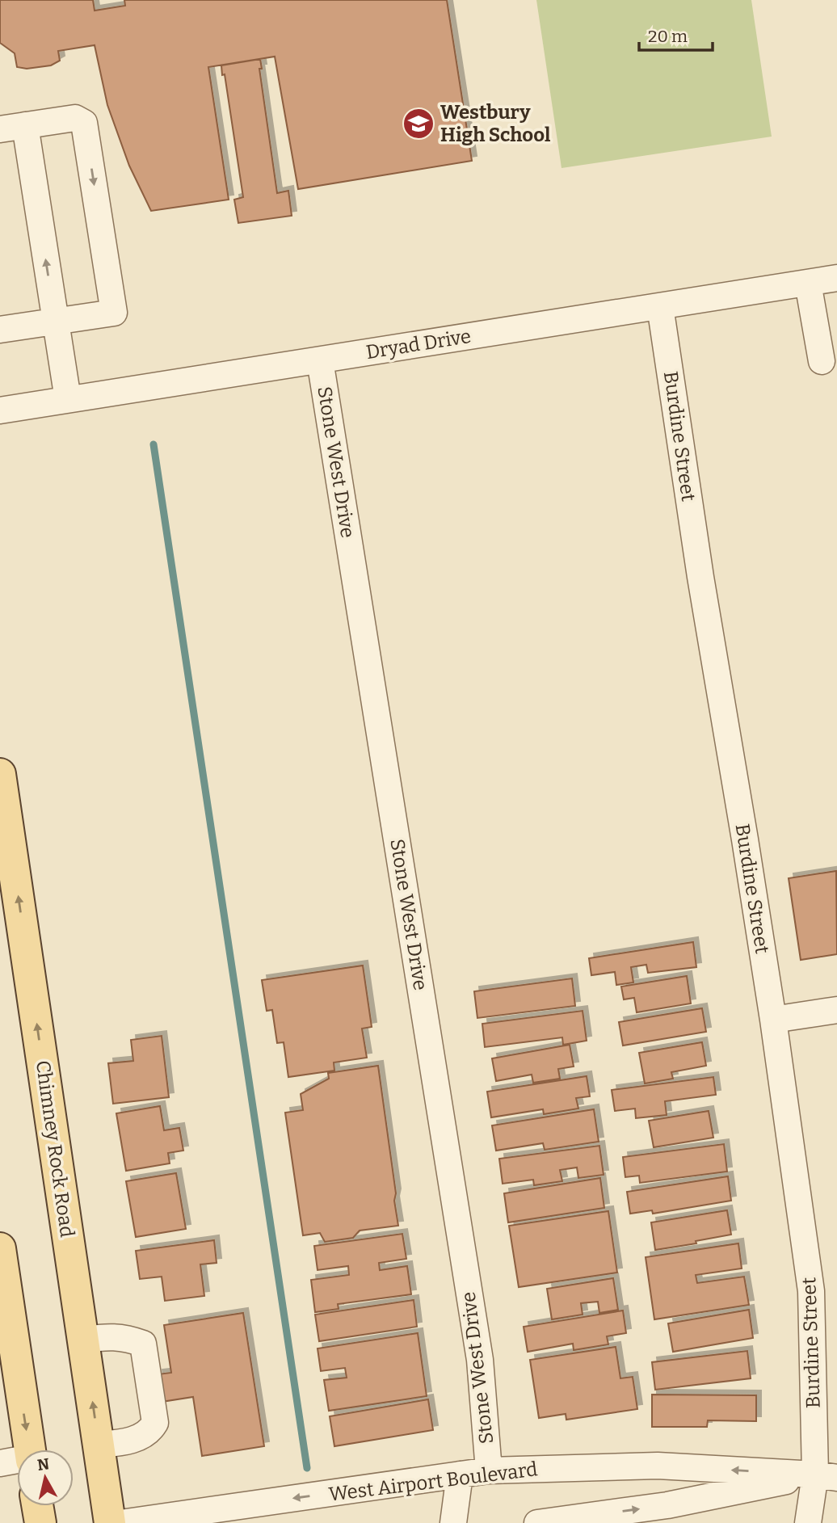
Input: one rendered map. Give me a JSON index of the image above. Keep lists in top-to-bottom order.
{
  "streets": {
    "main road": ["Chimney Rock Road"],
    "street": [
      "Dryad Drive",
      "Burdine Street",
      "Stone West Drive",
      "West Airport Boulevard"
    ]
  },
  "crossings": [
    ["Dryad Drive", "Burdine Street"],
    ["Dryad Drive", "Stone West Drive"],
    ["Burdine Street", "West Airport Boulevard"],
    ["Stone West Drive", "West Airport Boulevard"]
  ],
  "places": {
    "school or university": ["Westbury High School"]
  },
  "scale_bar": "20 m",
  "north": "top"
}
